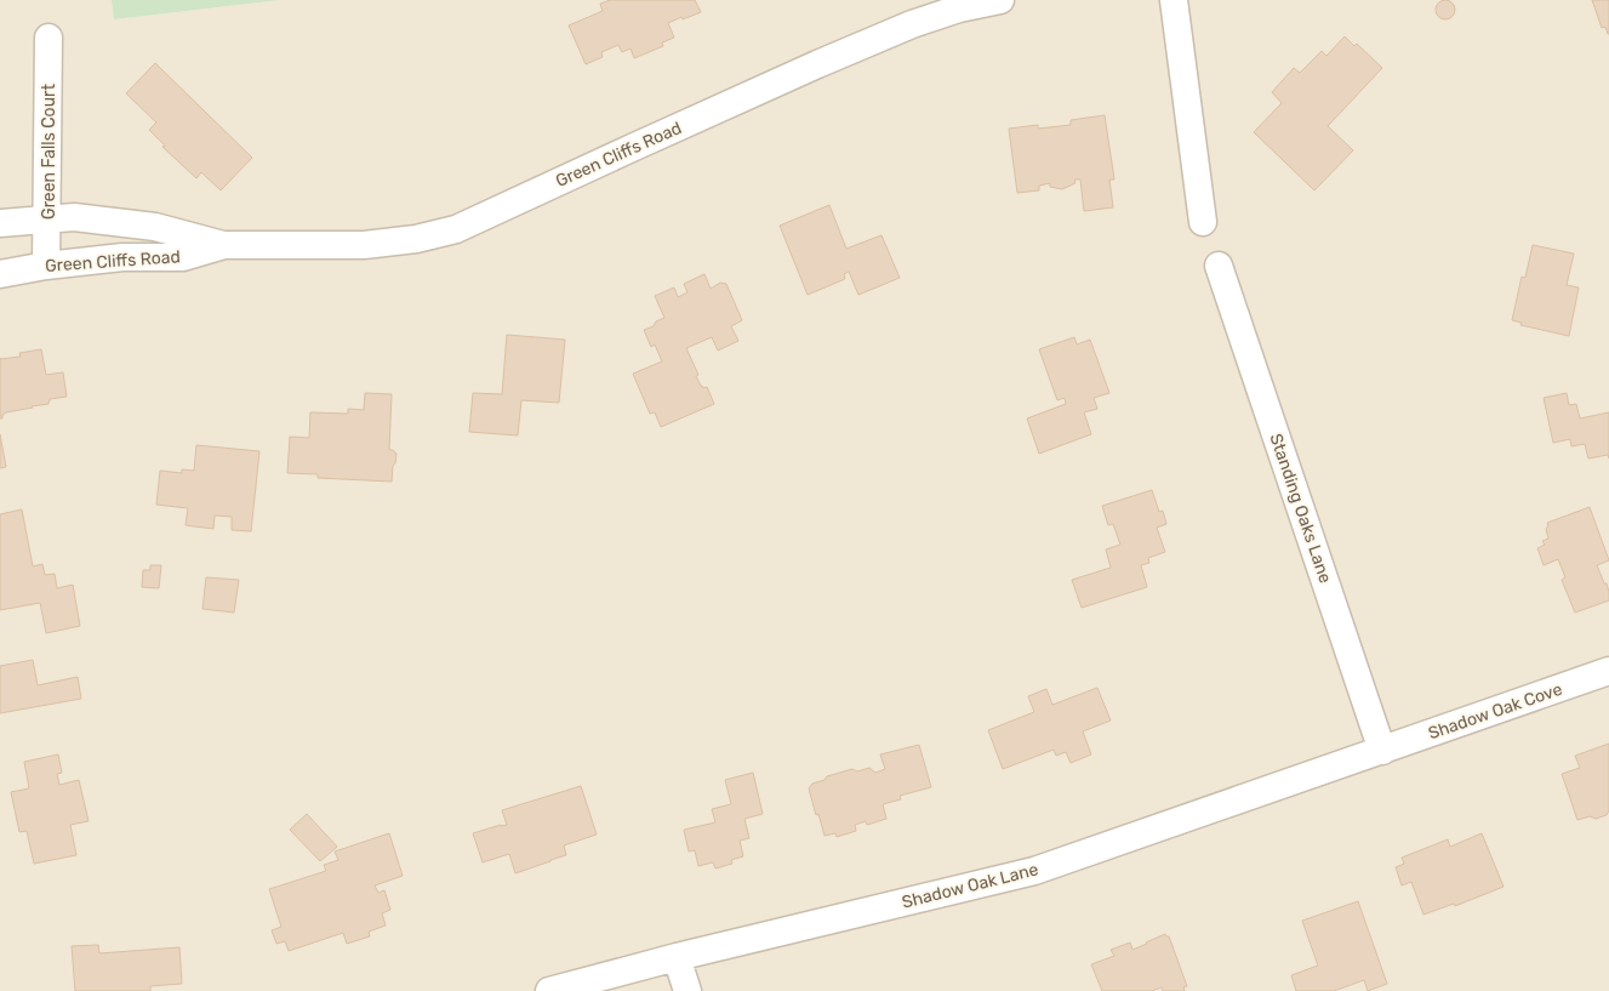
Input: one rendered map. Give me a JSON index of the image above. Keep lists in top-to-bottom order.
{
  "streets": {
    "street": [
      "Green Falls Court",
      "Green Cliffs Road",
      "Standing Oaks Lane",
      "Shadow Oak Cove",
      "Shadow Oak Lane"
    ]
  },
  "crossings": [
    ["Green Falls Court", "Green Cliffs Road"],
    ["Standing Oaks Lane", "Shadow Oak Cove"],
    ["Standing Oaks Lane", "Shadow Oak Lane"],
    ["Shadow Oak Cove", "Shadow Oak Lane"]
  ]
}
